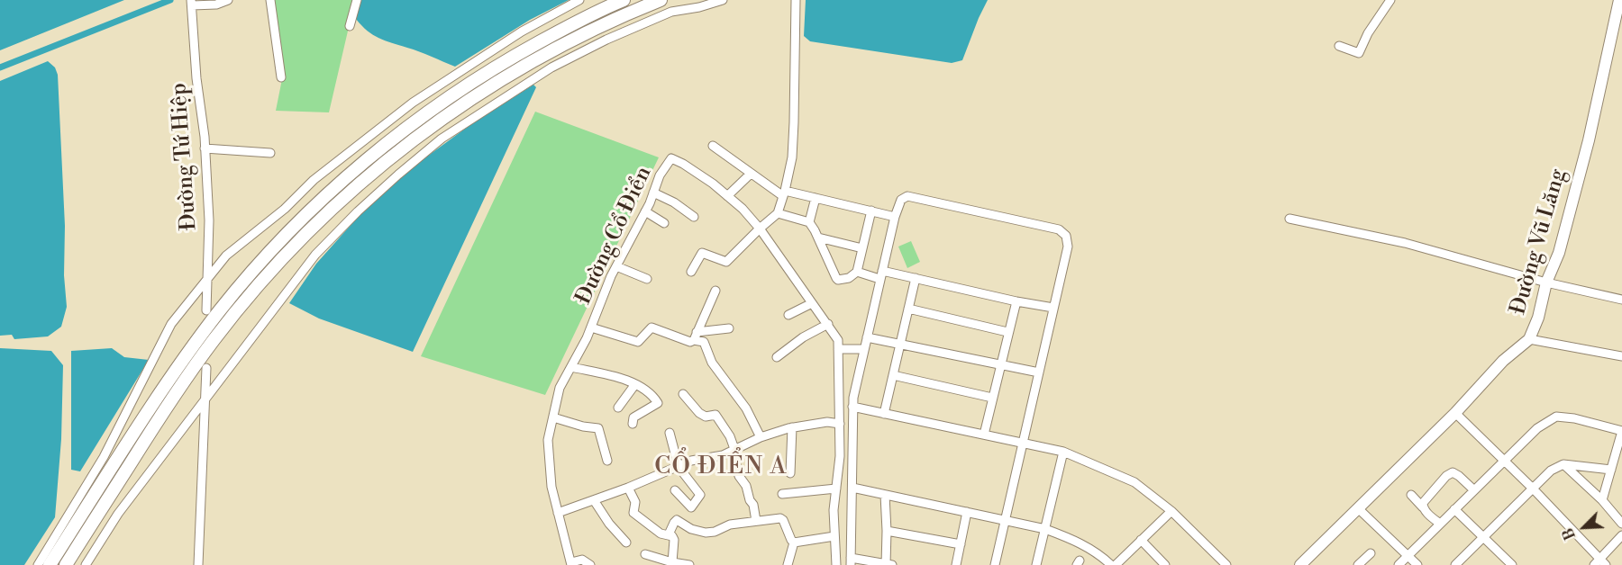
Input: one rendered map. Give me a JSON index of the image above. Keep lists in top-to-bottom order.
{
  "streets": {
    "main road": ["Đường Vũ Lăng"],
    "street": ["Đường Tứ Hiệp", "Đường Cổ Điển"]
  },
  "districts": ["CỔ ĐIỂN A"],
  "north": "bottom left"
}
